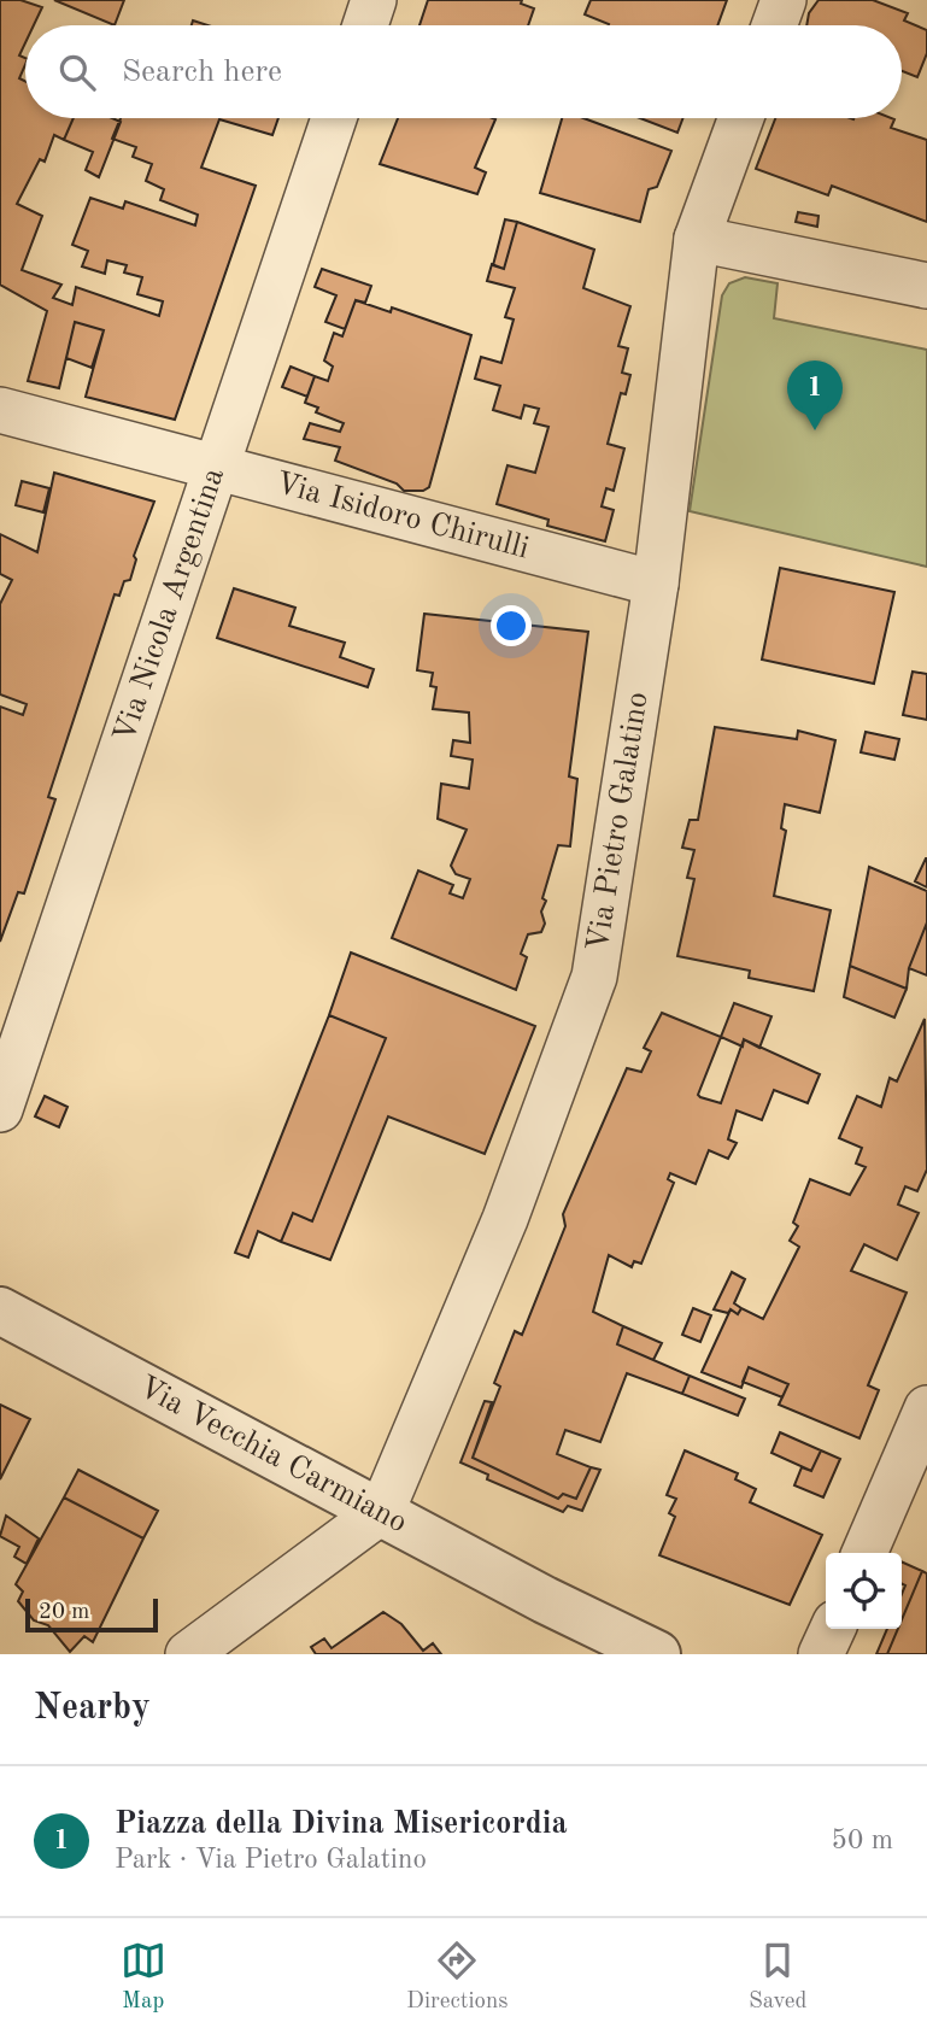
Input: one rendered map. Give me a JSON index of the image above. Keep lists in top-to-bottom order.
{
  "streets": {
    "street": [
      "Via Isidoro Chirulli",
      "Via Nicola Argentina",
      "Via Pietro Galatino",
      "Via Vecchia Carmiano"
    ]
  },
  "crossings": [
    ["Via Isidoro Chirulli", "Via Nicola Argentina"],
    ["Via Isidoro Chirulli", "Via Pietro Galatino"],
    ["Via Pietro Galatino", "Via Vecchia Carmiano"]
  ],
  "scale_bar": "20 m",
  "page": {
    "search": "Search here",
    "pins": "1",
    "scale": "20 m",
    "heading": "Nearby",
    "list": [
      {
        "mark": "1",
        "name": "Piazza della Divina Misericordia",
        "note": "Park · Via Pietro Galatino",
        "value": "50 m"
      }
    ],
    "nav": ["Map", "Directions", "Saved"]
  }
}
